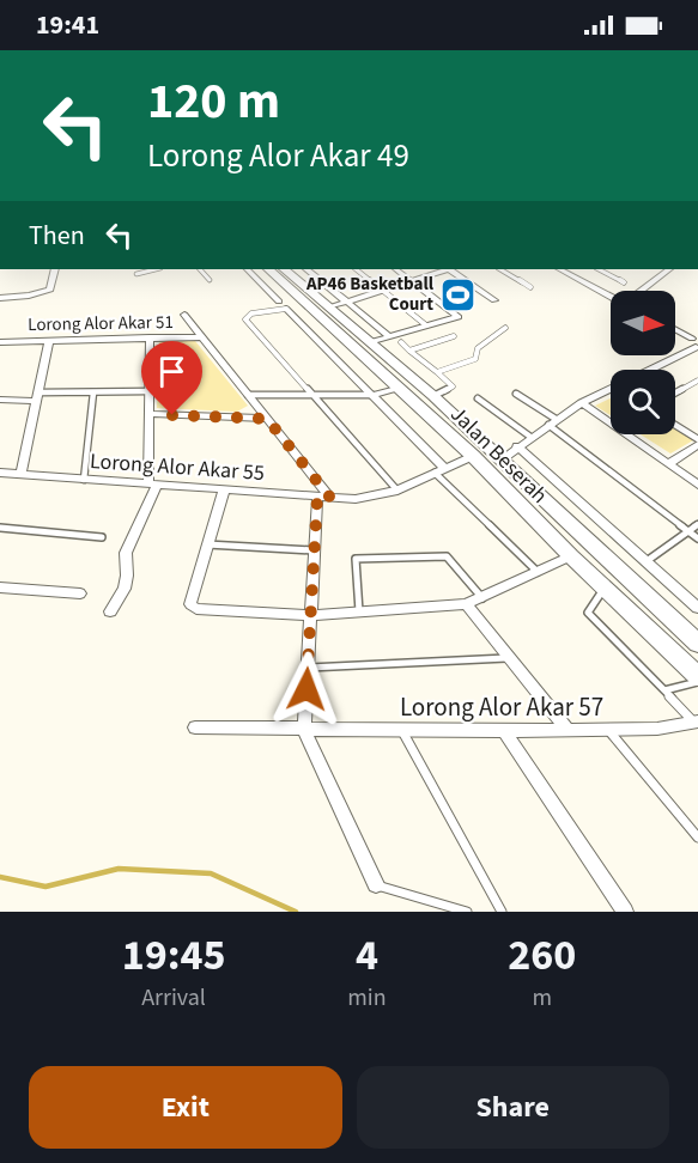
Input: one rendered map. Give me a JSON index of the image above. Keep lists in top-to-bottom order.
{
  "streets": {
    "highway": ["Jalan Beserah"],
    "street": ["Lorong Alor Akar 51", "Lorong Alor Akar 55", "Lorong Alor Akar 57"]
  },
  "crossings": [
    ["Jalan Beserah", "Lorong Alor Akar 55"]
  ],
  "places": {
    "sports": ["AP46 Basketball Court"]
  },
  "north": "right",
  "page": {
    "status": "19:41",
    "turn": ["120 m", "Lorong Alor Akar 49"],
    "then": "Then",
    "eta": [
      "19:45",
      "Arrival",
      "4",
      "min",
      "260",
      "m"
    ],
    "buttons": ["Exit", "Share"]
  }
}
